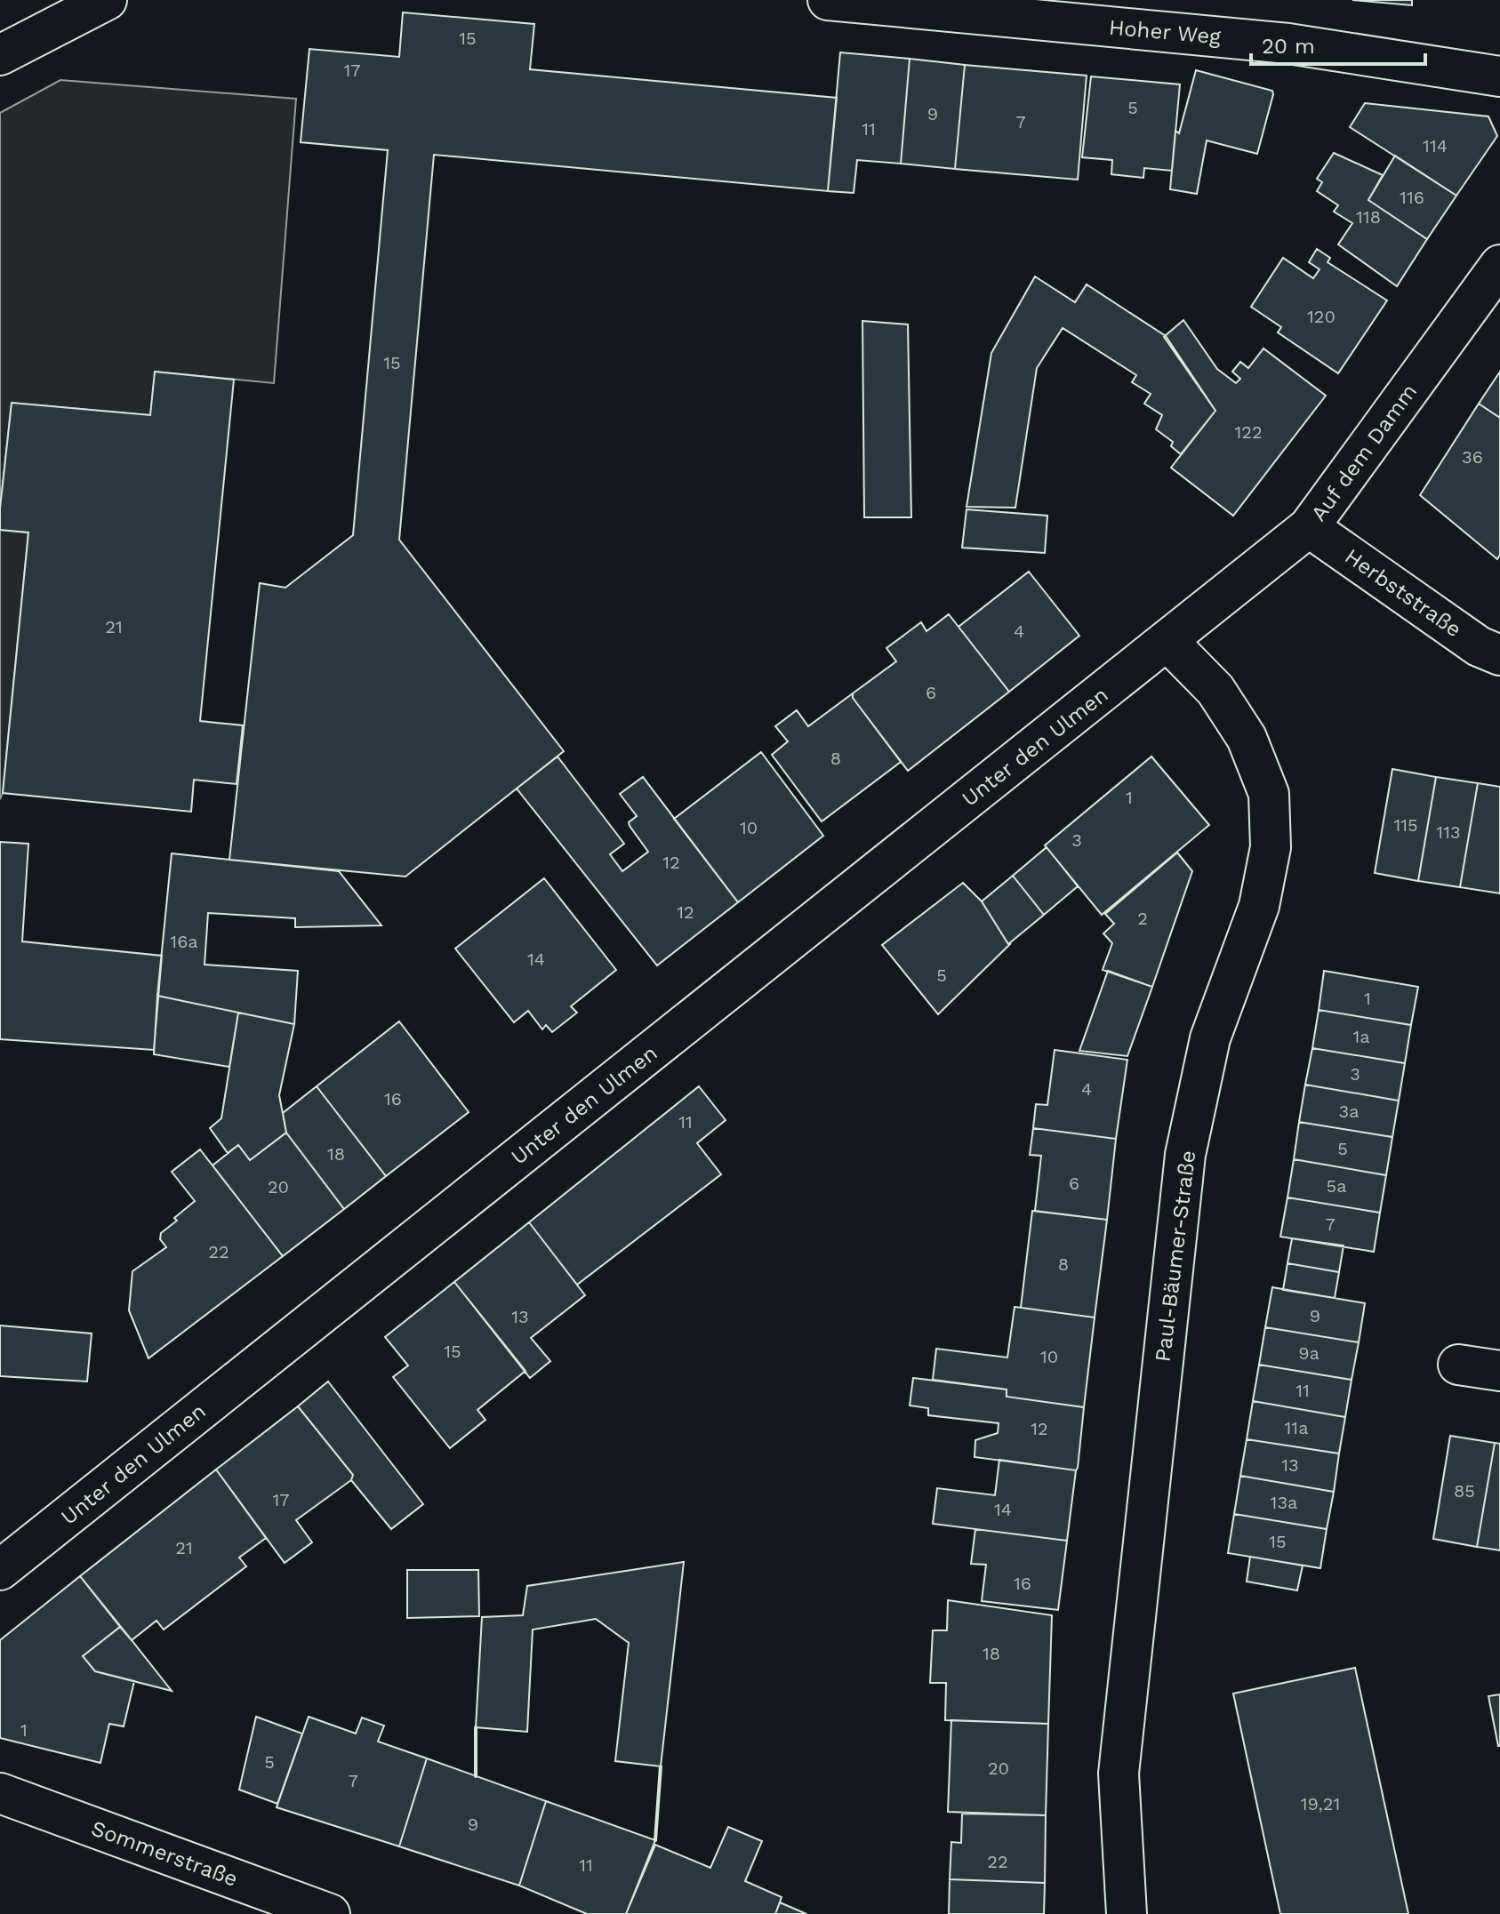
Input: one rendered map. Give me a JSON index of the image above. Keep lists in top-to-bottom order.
{
  "streets": {
    "street": [
      "Hoher Weg",
      "Auf dem Damm",
      "Herbststraße",
      "Unter den Ulmen",
      "Paul-Bäumer-Straße",
      "Sommerstraße"
    ]
  },
  "crossings": [
    ["Auf dem Damm", "Herbststraße"],
    ["Auf dem Damm", "Unter den Ulmen"],
    ["Auf dem Damm", "Paul-Bäumer-Straße"],
    ["Unter den Ulmen", "Paul-Bäumer-Straße"]
  ],
  "house_numbers": [
    "15",
    "17",
    "5",
    "9",
    "7",
    "11",
    "114",
    "116",
    "118",
    "120",
    "15",
    "122",
    "36",
    "21",
    "4",
    "6",
    "8",
    "1",
    "115",
    "10",
    "113",
    "3",
    "12",
    "12",
    "2",
    "16a",
    "14",
    "5",
    "1",
    "1a",
    "3",
    "4",
    "16",
    "3a",
    "11",
    "5",
    "18",
    "6",
    "5a",
    "20",
    "7",
    "22",
    "8",
    "9",
    "13",
    "15",
    "9a",
    "10",
    "11",
    "11a",
    "12",
    "13",
    "85",
    "17",
    "13a",
    "14",
    "15",
    "21",
    "16",
    "18",
    "1",
    "5",
    "20",
    "7",
    "19,21",
    "9",
    "22",
    "11"
  ],
  "scale_bar": "20 m"
}
